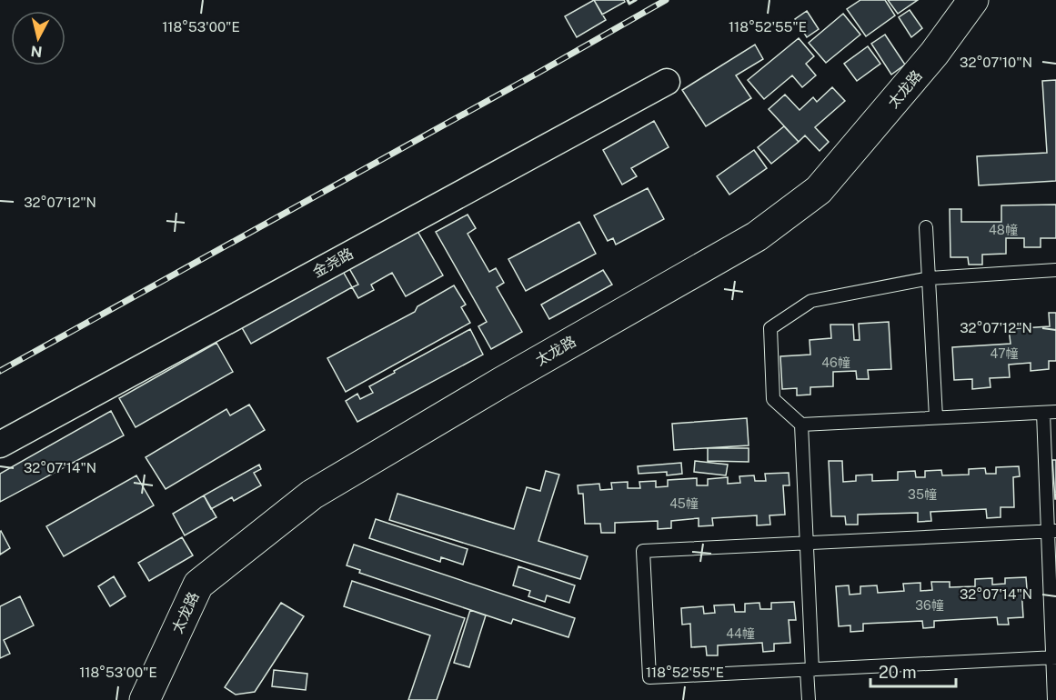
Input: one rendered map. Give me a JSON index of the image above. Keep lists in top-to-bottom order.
{
  "streets": {
    "street": ["太龙路", "金尧路"]
  },
  "house_numbers": [
    "48幢",
    "47幢",
    "46幢",
    "35幢",
    "45幢",
    "36幢",
    "44幢"
  ],
  "scale_bar": "20 m",
  "north": "bottom",
  "coordinates": [
    "118°53'00\"E",
    "118°52'55\"E",
    "32°07'10\"N",
    "32°07'12\"N",
    "32°07'14\"N"
  ]
}
